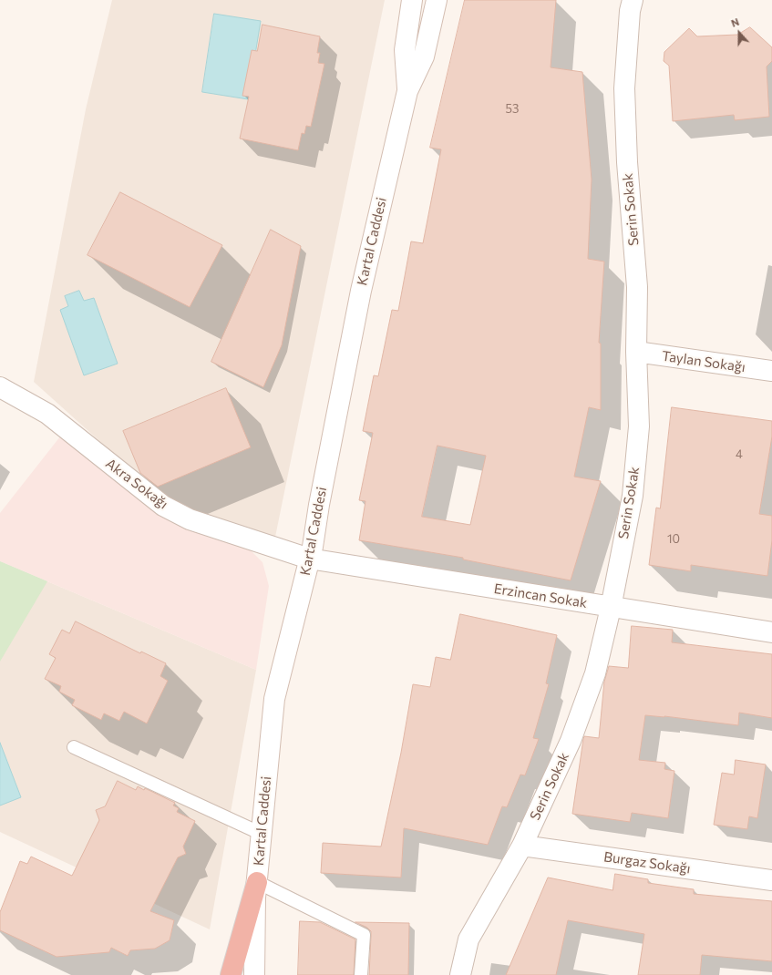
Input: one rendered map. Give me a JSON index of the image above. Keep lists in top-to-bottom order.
{
  "streets": {
    "street": [
      "Serin Sokak",
      "Kartal Caddesi",
      "Taylan Sokağı",
      "Akra Sokağı",
      "Erzincan Sokak",
      "Burgaz Sokağı"
    ]
  },
  "crossings": [
    ["Serin Sokak", "Taylan Sokağı"],
    ["Serin Sokak", "Erzincan Sokak"],
    ["Serin Sokak", "Burgaz Sokağı"],
    ["Kartal Caddesi", "Akra Sokağı"],
    ["Kartal Caddesi", "Erzincan Sokak"],
    ["Akra Sokağı", "Erzincan Sokak"]
  ],
  "house_numbers": ["53", "4", "10"],
  "north": "top"
}
